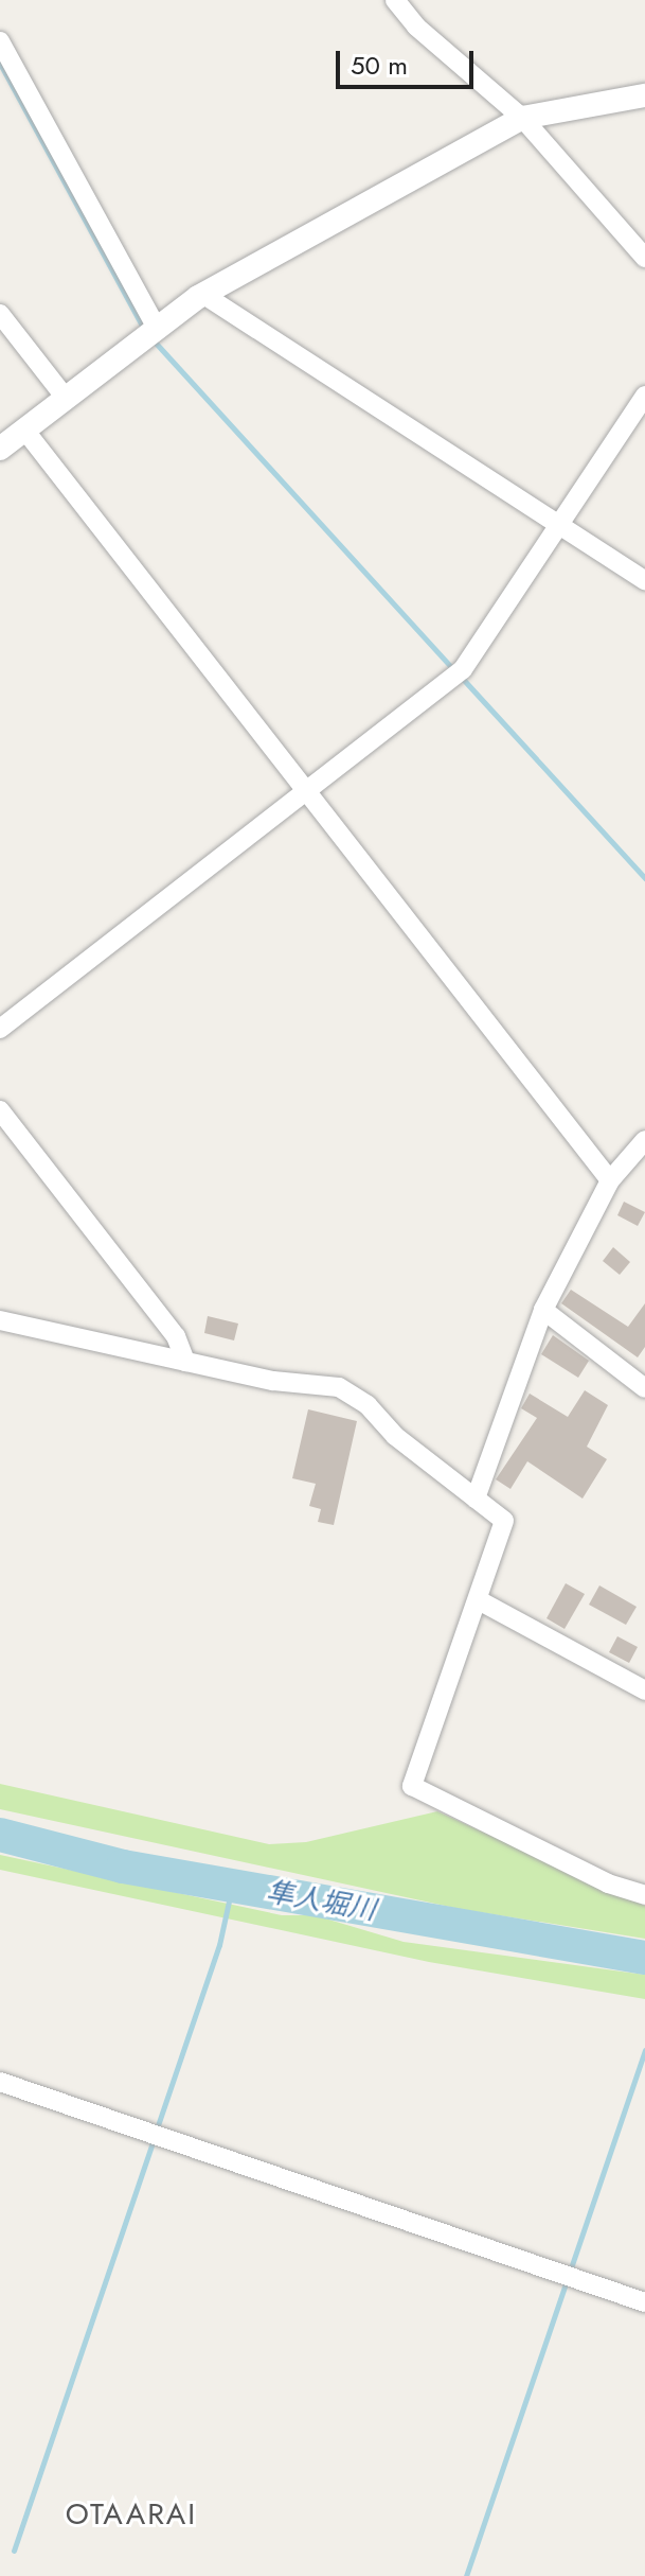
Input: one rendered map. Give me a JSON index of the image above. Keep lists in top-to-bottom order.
{
  "districts": ["OTAARAI"],
  "water": ["隼人堀川"],
  "scale_bar": "50 m"
}
